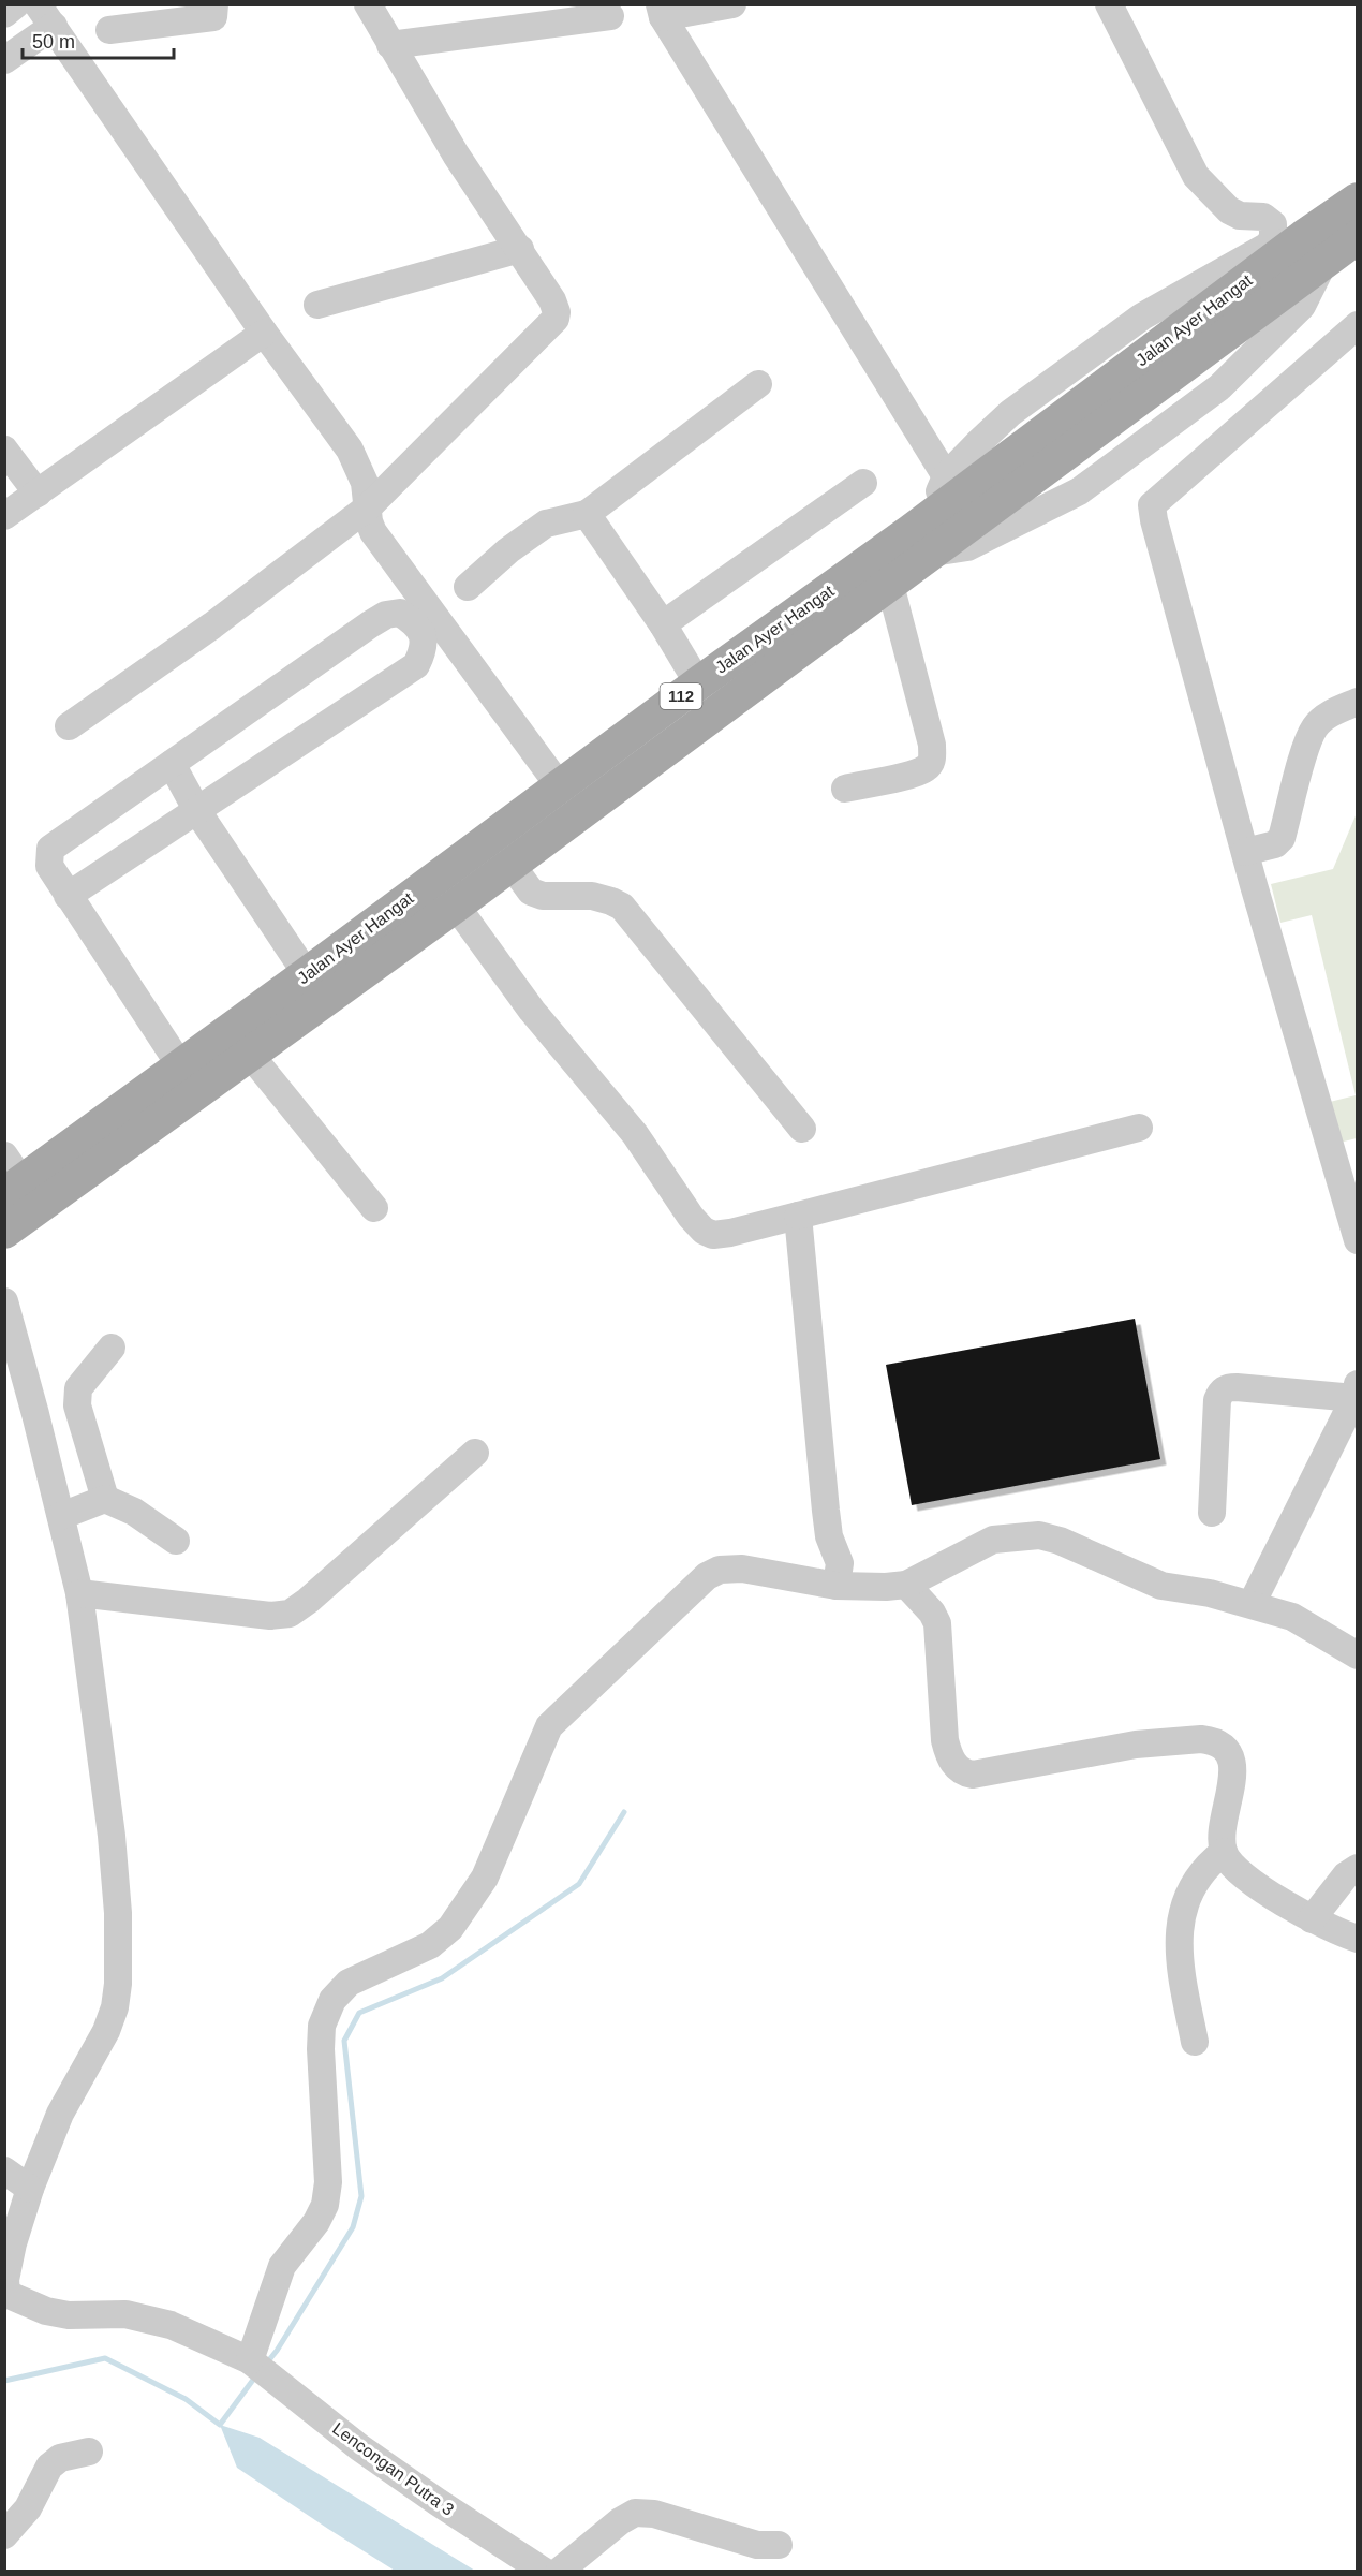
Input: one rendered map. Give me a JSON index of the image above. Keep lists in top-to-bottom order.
{
  "streets": {
    "main road": ["Jalan Ayer Hangat", "112"],
    "street": ["Lencongan Putra 3"]
  },
  "scale_bar": "50 m"
}
